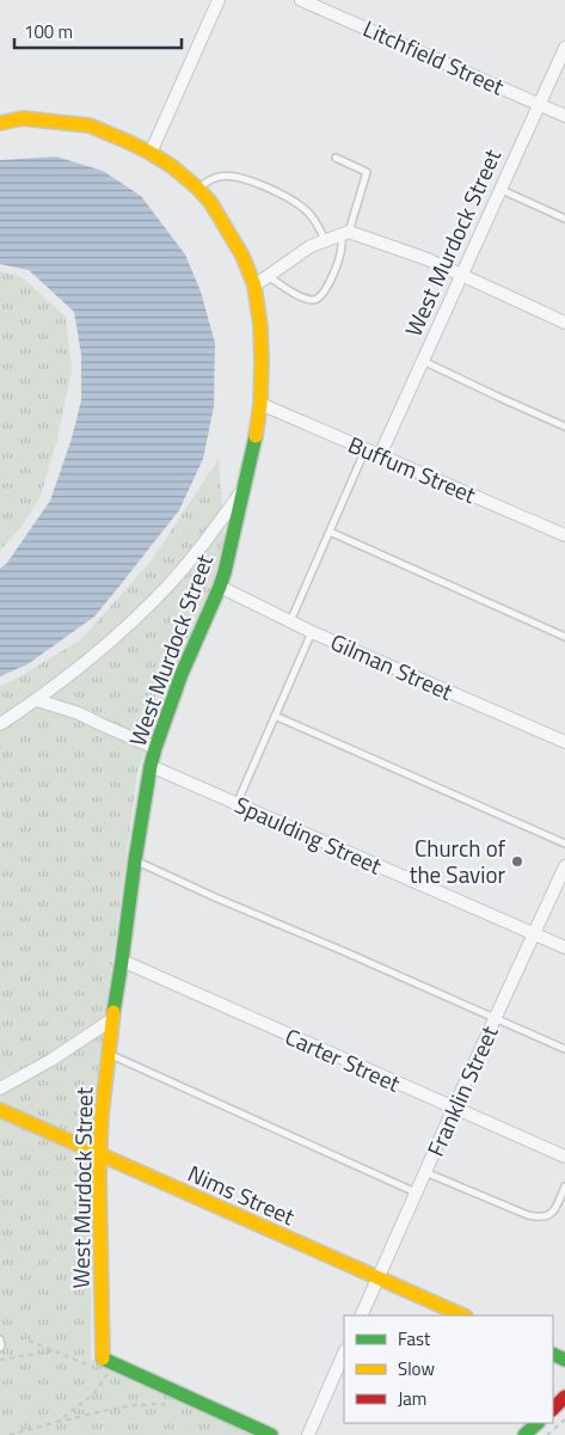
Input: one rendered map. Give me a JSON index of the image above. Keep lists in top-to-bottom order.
{
  "streets": {
    "street": [
      "Litchfield Street",
      "West Murdock Street",
      "Buffum Street",
      "Gilman Street",
      "Spaulding Street",
      "Carter Street",
      "Franklin Street",
      "Nims Street"
    ]
  },
  "crossings": [
    ["Litchfield Street", "West Murdock Street"],
    ["West Murdock Street", "Buffum Street"],
    ["West Murdock Street", "Gilman Street"],
    ["West Murdock Street", "Spaulding Street"],
    ["West Murdock Street", "Carter Street"],
    ["West Murdock Street", "Nims Street"],
    ["Spaulding Street", "Franklin Street"],
    ["Carter Street", "Franklin Street"],
    ["Franklin Street", "Nims Street"]
  ],
  "places": ["Church of the Savior"],
  "legend": ["Fast", "Slow", "Jam"],
  "scale_bar": "100 m"
}
